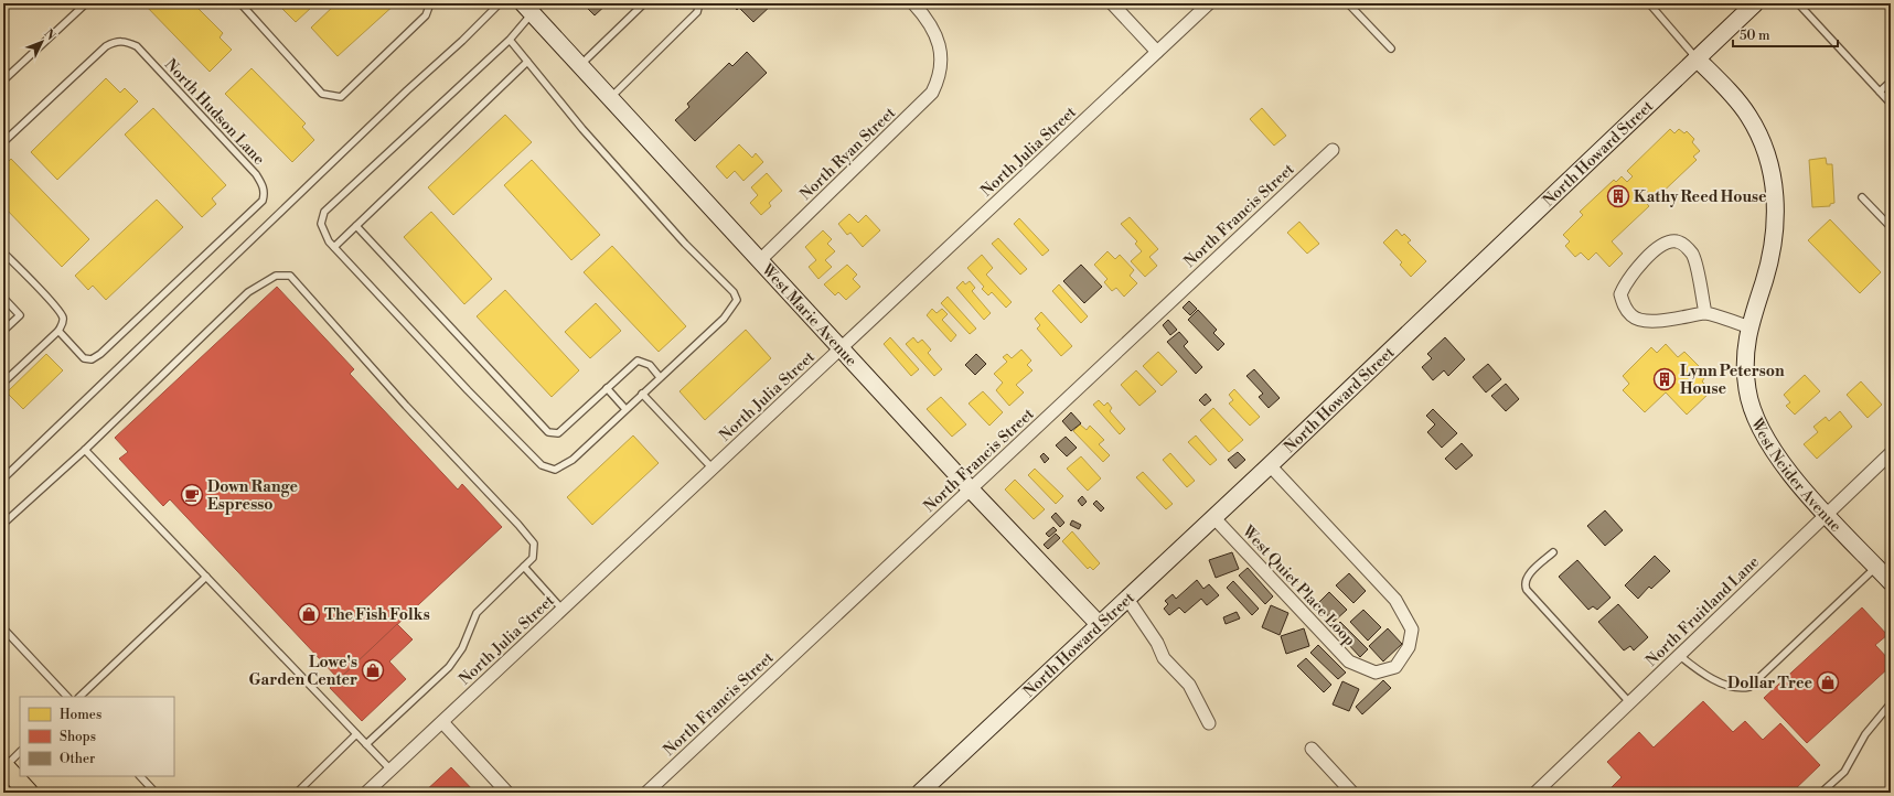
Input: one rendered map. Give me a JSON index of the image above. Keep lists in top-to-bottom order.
{
  "streets": {
    "street": [
      "North Julia Street",
      "North Ryan Street",
      "North Howard Street",
      "North Francis Street",
      "West Marie Avenue",
      "West Neider Avenue",
      "West Quiet Place Loop",
      "North Fruitland Lane"
    ],
    "lane": ["North Hudson Lane"]
  },
  "crossings": [
    ["North Julia Street", "West Marie Avenue"],
    ["North Ryan Street", "West Marie Avenue"],
    ["North Howard Street", "West Marie Avenue"],
    ["North Howard Street", "West Neider Avenue"],
    ["North Howard Street", "West Quiet Place Loop"],
    ["North Francis Street", "West Marie Avenue"],
    ["West Neider Avenue", "North Fruitland Lane"]
  ],
  "places": {
    "building": ["Kathy Reed House", "Lynn Peterson House"],
    "cafe": ["Down Range Espresso"],
    "shop": ["The Fish Folks", "Lowe's Garden Center", "Dollar Tree"]
  },
  "legend": ["Homes", "Shops", "Other"],
  "scale_bar": "50 m",
  "north": "top right"
}
